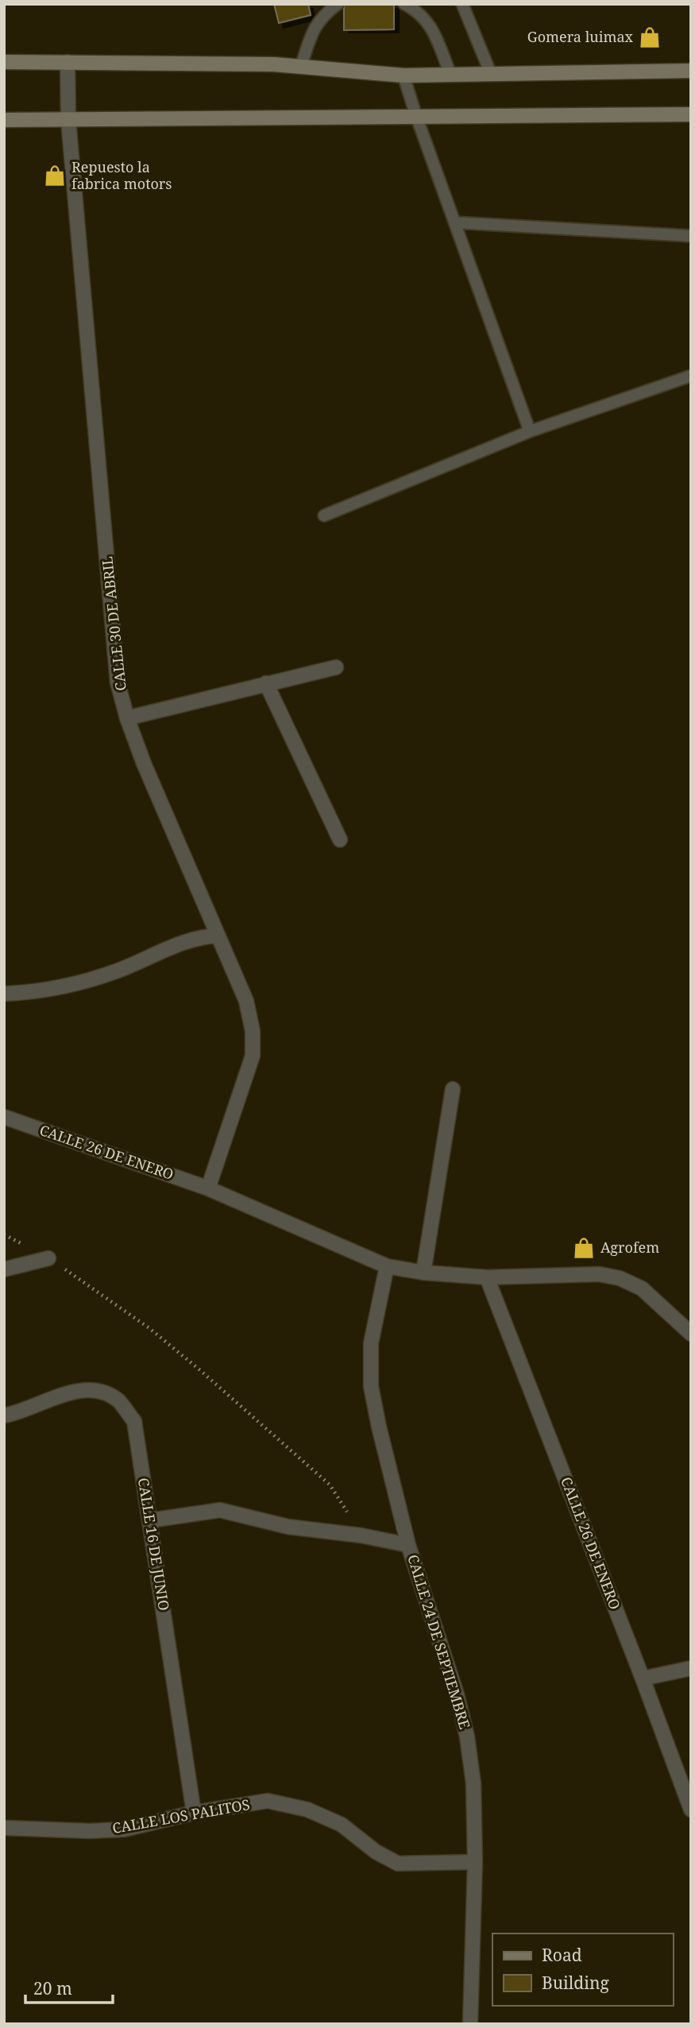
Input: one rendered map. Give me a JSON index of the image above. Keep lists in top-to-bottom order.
{
  "streets": {
    "street": [
      "CALLE 30 DE ABRIL",
      "CALLE 26 DE ENERO",
      "CALLE 16 DE JUNIO",
      "CALLE 24 DE SEPTIEMBRE",
      "CALLE LOS PALITOS"
    ]
  },
  "crossings": [
    ["CALLE 30 DE ABRIL", "CALLE 26 DE ENERO"],
    ["CALLE 26 DE ENERO", "CALLE 24 DE SEPTIEMBRE"],
    ["CALLE 16 DE JUNIO", "CALLE LOS PALITOS"],
    ["CALLE 24 DE SEPTIEMBRE", "CALLE LOS PALITOS"]
  ],
  "places": {
    "shop": ["Gomera luimax", "Repuesto la fabrica motors", "Agrofem"]
  },
  "legend": ["Road", "Building"],
  "scale_bar": "20 m"
}
